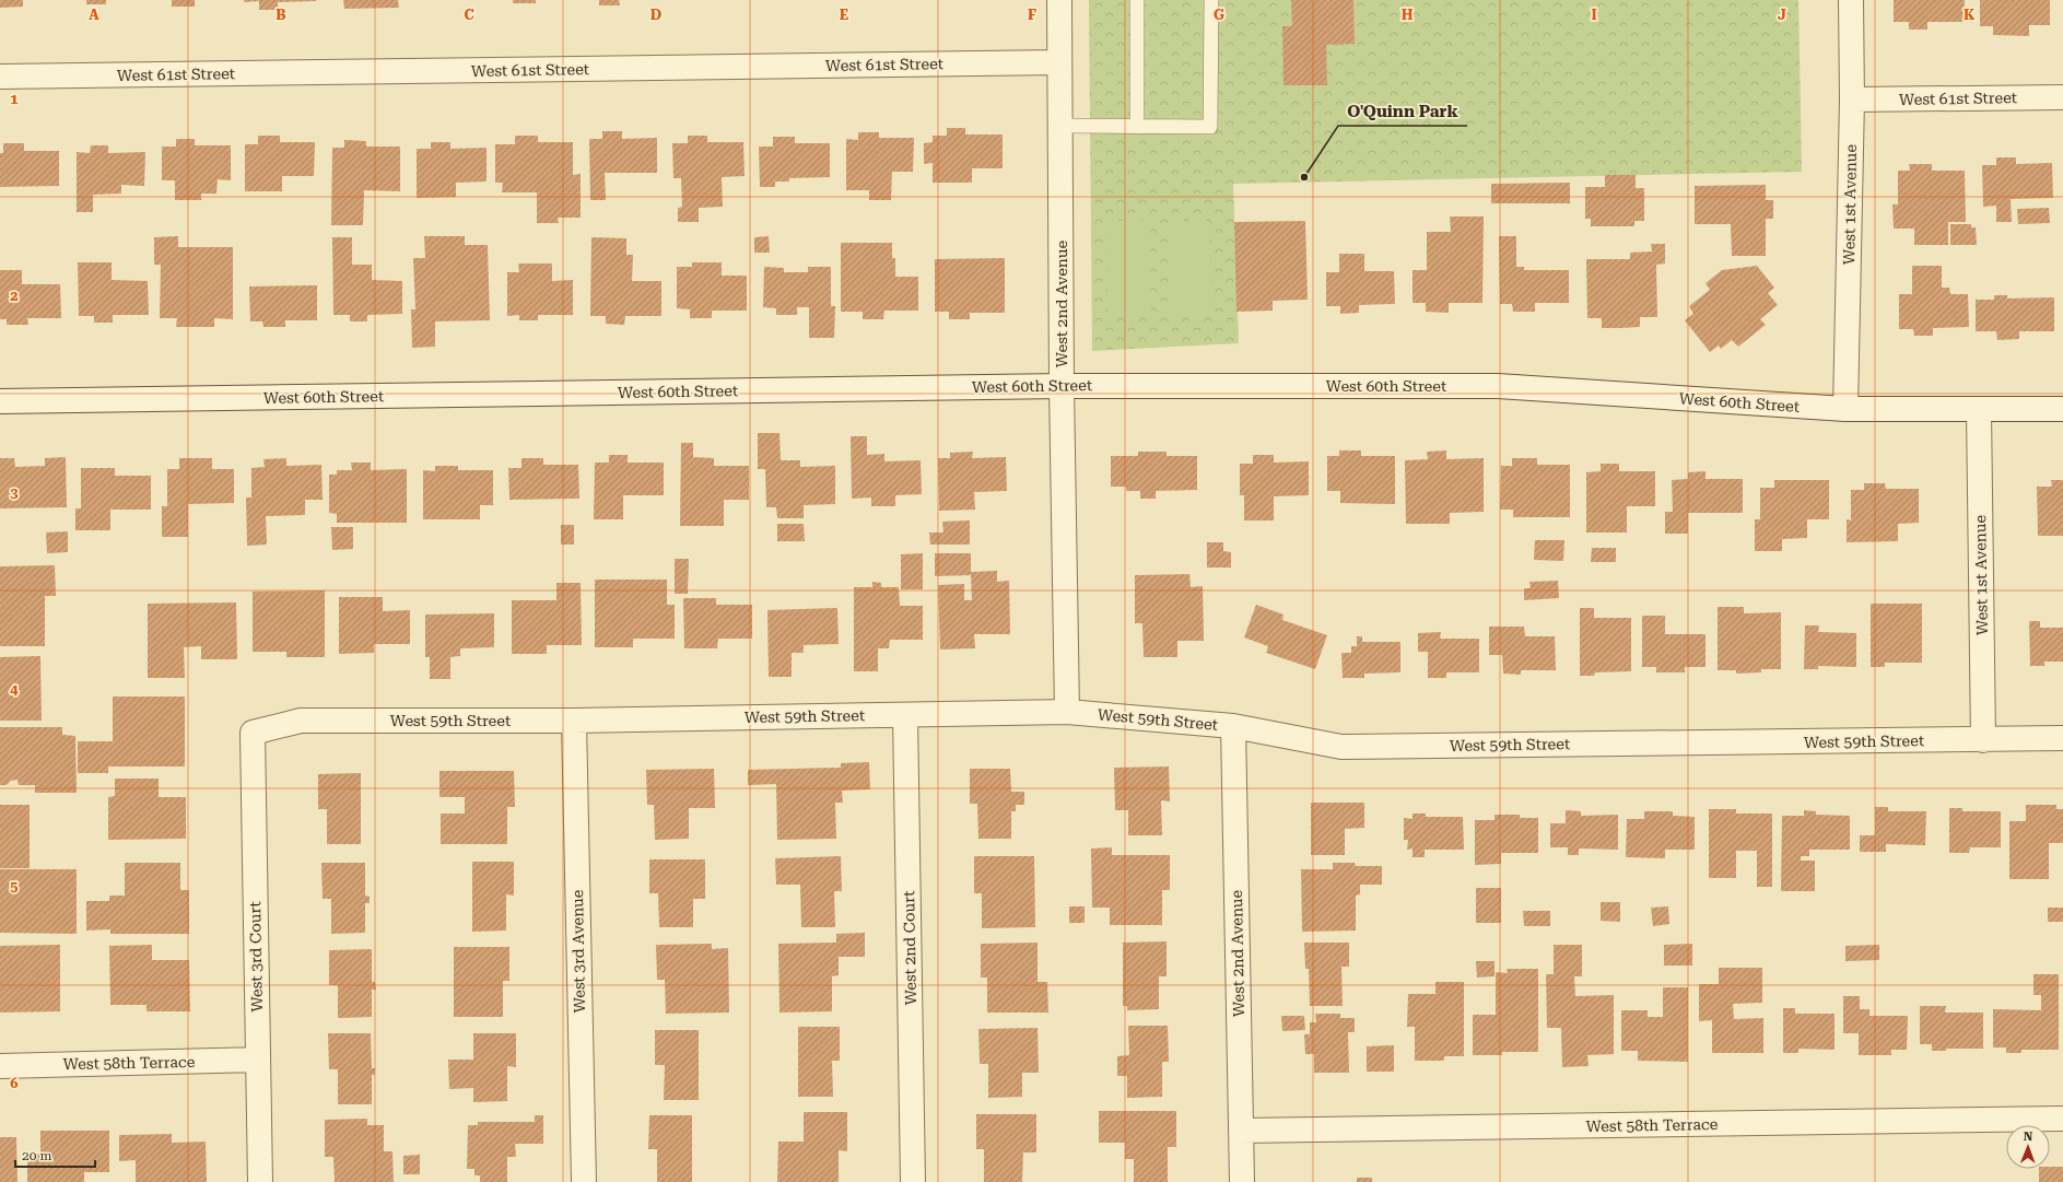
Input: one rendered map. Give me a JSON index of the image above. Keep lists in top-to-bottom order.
{
  "streets": {
    "street": [
      "West 61st Street",
      "West 1st Avenue",
      "West 2nd Avenue",
      "West 60th Street",
      "West 59th Street",
      "West 2nd Court",
      "West 3rd Avenue",
      "West 3rd Court",
      "West 58th Terrace"
    ]
  },
  "crossings": [
    ["West 61st Street", "West 1st Avenue"],
    ["West 61st Street", "West 2nd Avenue"],
    ["West 1st Avenue", "West 60th Street"],
    ["West 1st Avenue", "West 59th Street"],
    ["West 2nd Avenue", "West 60th Street"],
    ["West 2nd Avenue", "West 59th Street"],
    ["West 2nd Avenue", "West 58th Terrace"],
    ["West 59th Street", "West 2nd Court"],
    ["West 59th Street", "West 3rd Avenue"],
    ["West 59th Street", "West 3rd Court"],
    ["West 3rd Court", "West 58th Terrace"]
  ],
  "places": ["O'Quinn Park"],
  "scale_bar": "20 m",
  "north": "top",
  "grid": {
    "columns": [
      "A",
      "B",
      "C",
      "D",
      "E",
      "F",
      "G",
      "H",
      "I",
      "J",
      "K"
    ],
    "rows": [
      "1",
      "2",
      "3",
      "4",
      "5",
      "6"
    ]
  }
}
